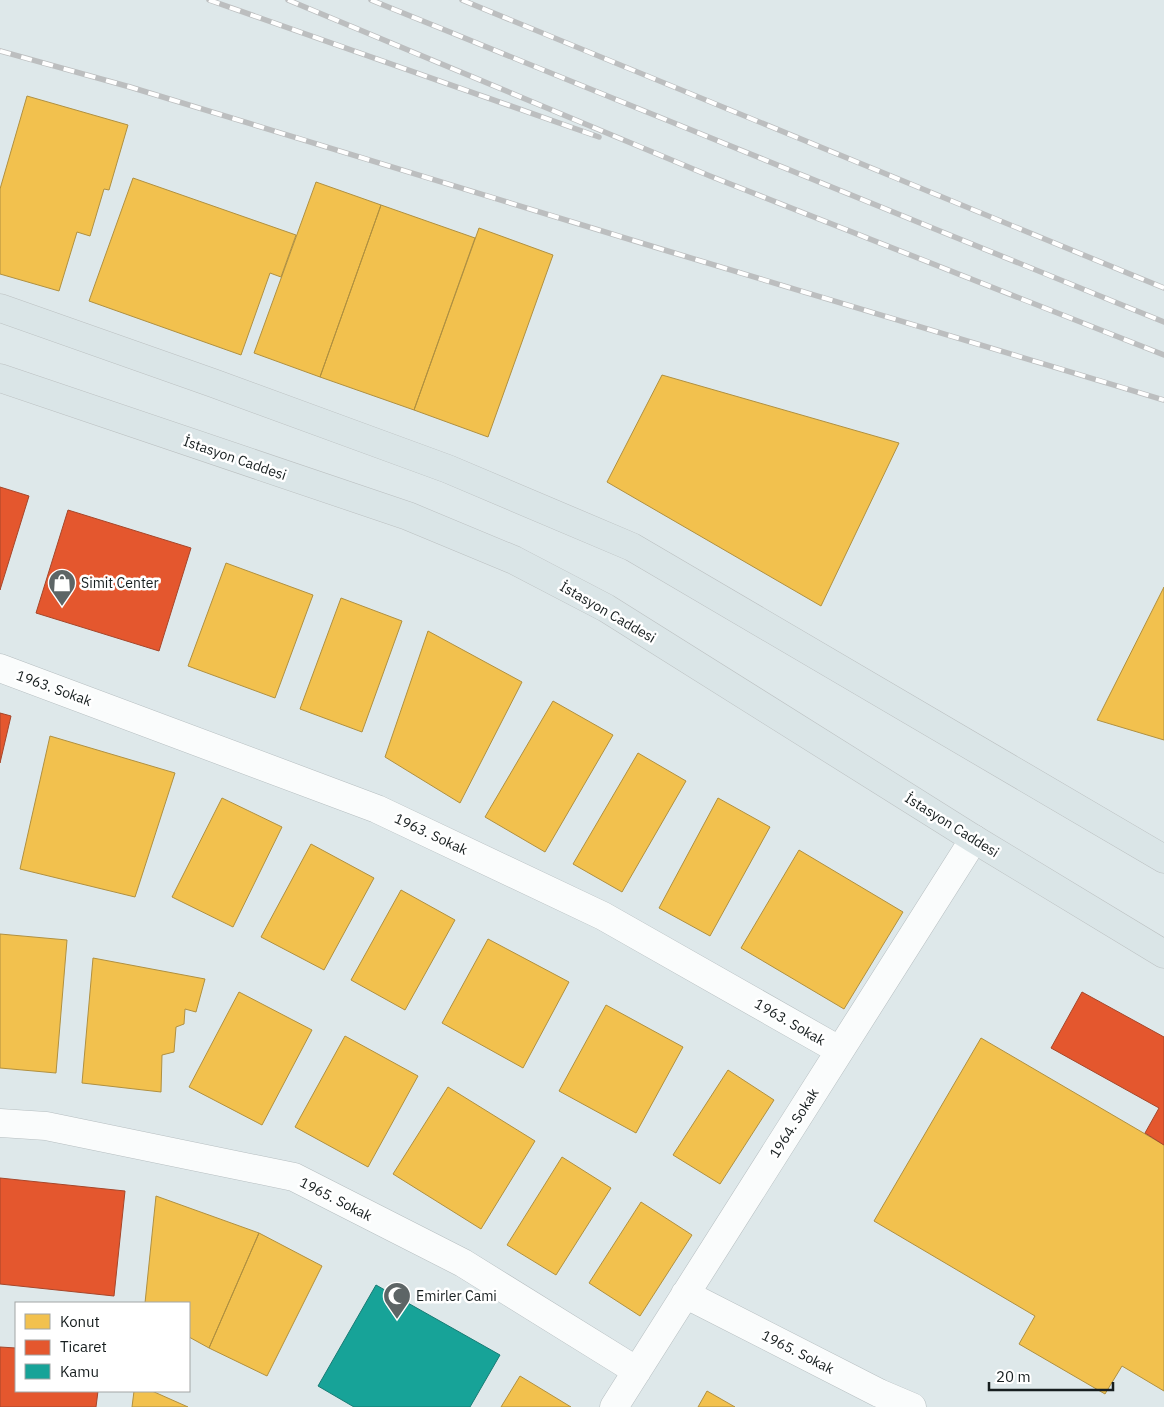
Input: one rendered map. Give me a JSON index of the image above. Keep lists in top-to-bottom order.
{
  "streets": {
    "main road": ["İstasyon Caddesi"],
    "street": ["1963. Sokak", "1964. Sokak", "1965. Sokak"]
  },
  "crossings": [
    ["İstasyon Caddesi", "1964. Sokak"],
    ["1963. Sokak", "1964. Sokak"],
    ["1964. Sokak", "1965. Sokak"]
  ],
  "places": {
    "shop": ["Simit Center"],
    "mosque": ["Emirler Cami"]
  },
  "legend": ["Konut", "Ticaret", "Kamu"],
  "scale_bar": "20 m"
}
